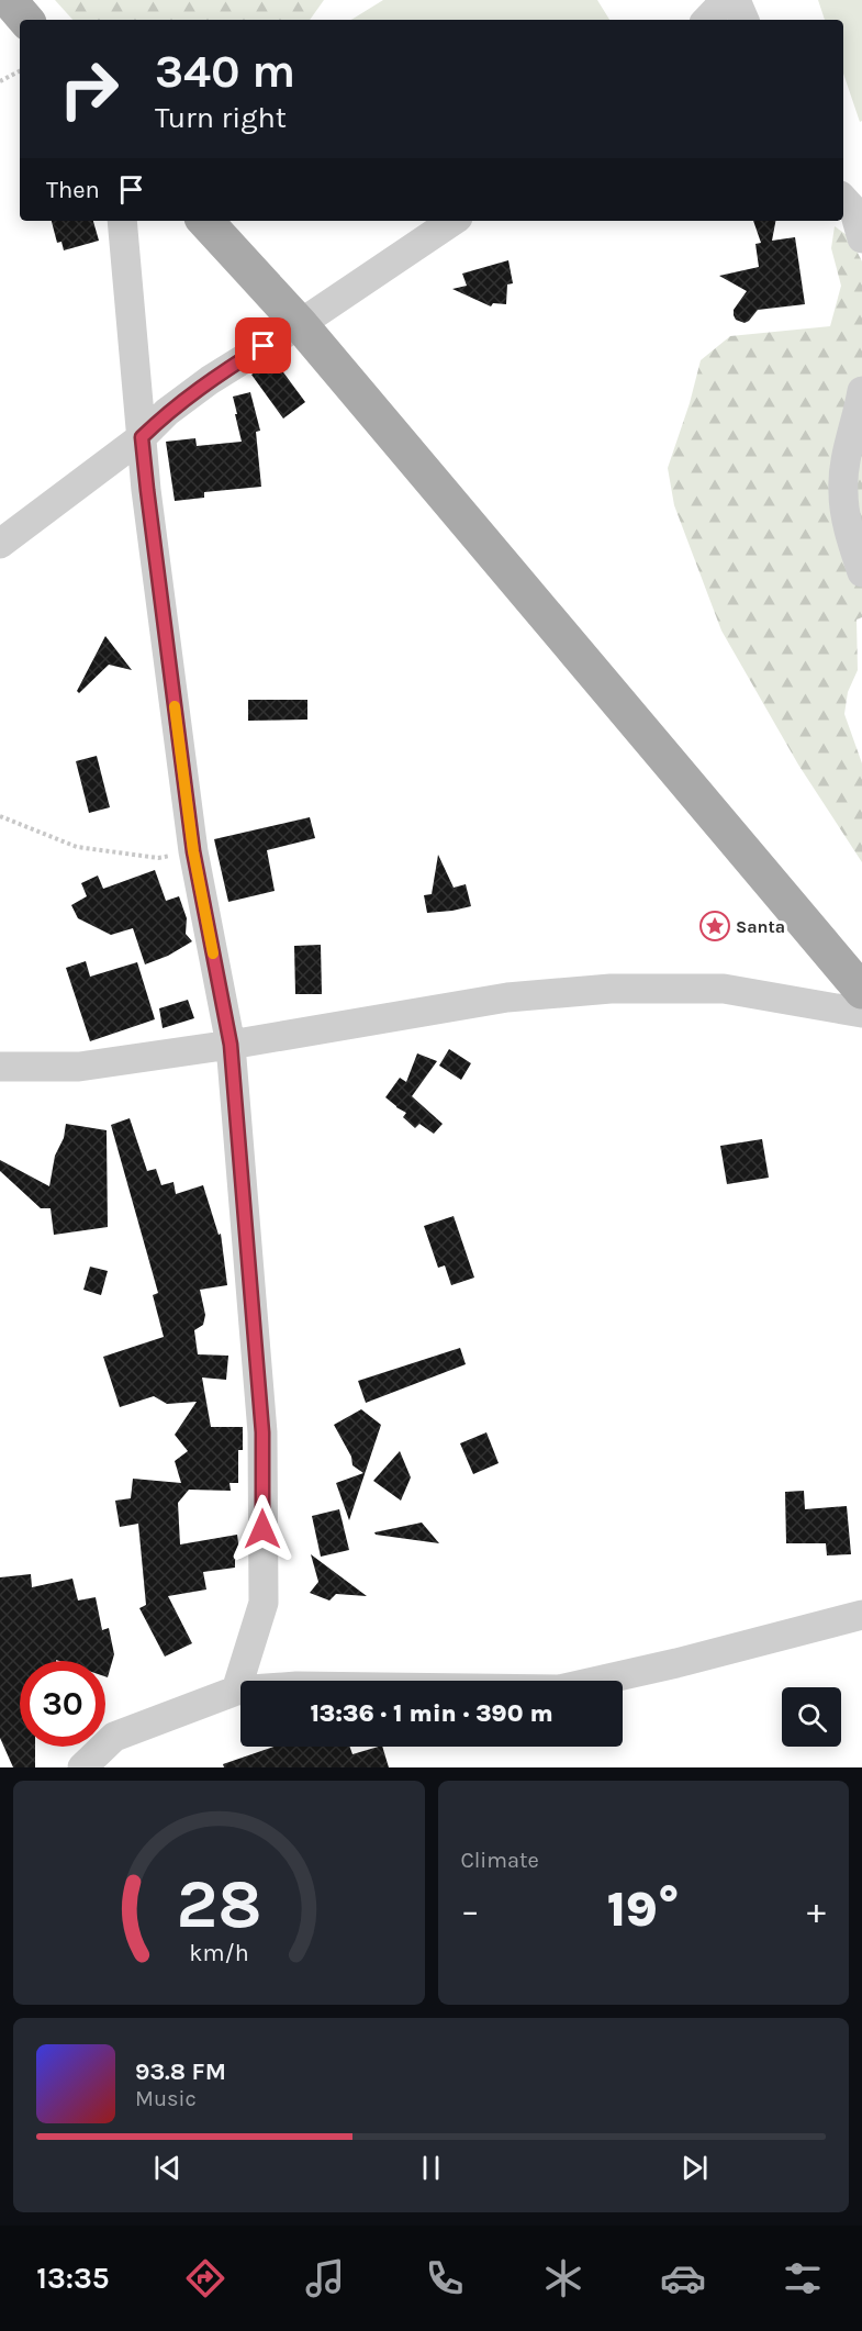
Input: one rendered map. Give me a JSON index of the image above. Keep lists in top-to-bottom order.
{
  "places": {
    "place": ["Santa"]
  },
  "page": {
    "turn": ["340 m", "Turn right"],
    "then": "Then",
    "limit": "30",
    "trip": "13:36 · 1 min · 390 m",
    "tile": "Climate",
    "heat": ["−", "19°", "+"],
    "song": ["93.8 FM", "Music"],
    "tabs": "13:35",
    "gauge": ["28", "km/h"]
  }
}
